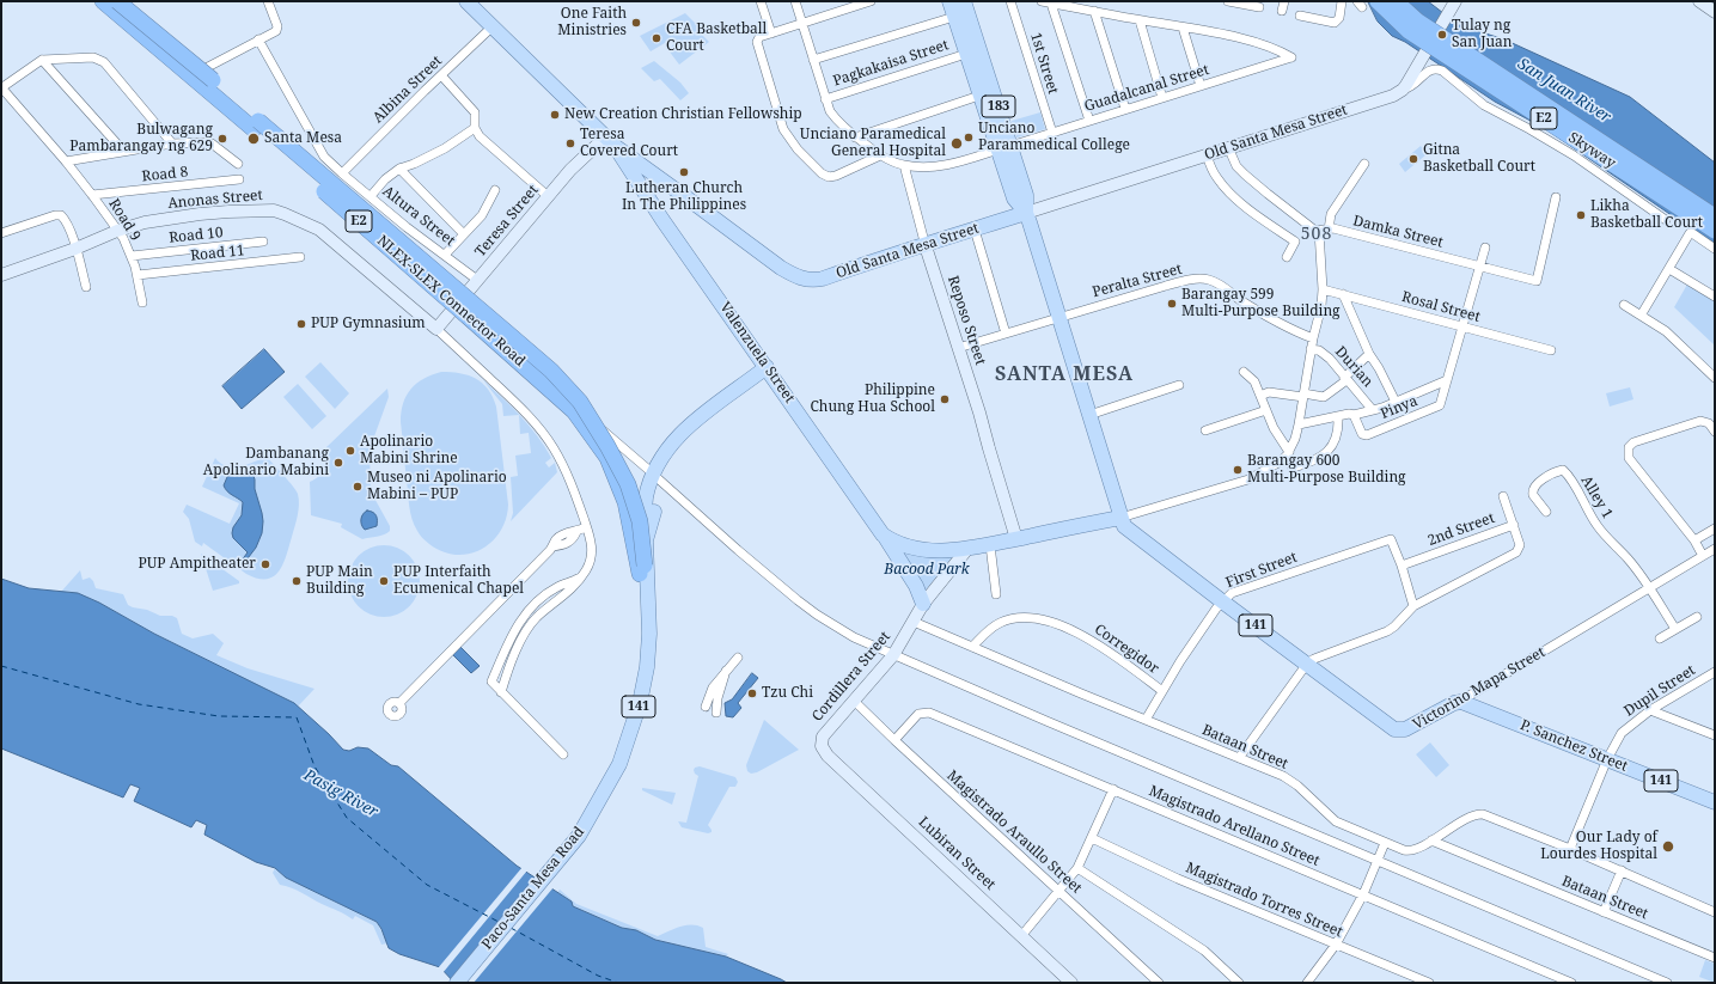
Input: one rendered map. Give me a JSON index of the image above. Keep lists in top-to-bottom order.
{
  "streets": {
    "highway": ["E2", "Skyway", "NLEX-SLEX Connector Road"],
    "main road": [
      "183",
      "Old Santa Mesa Street",
      "Anonas Street",
      "Teresa Street",
      "Reposo Street",
      "Valenzuela Street",
      "141",
      "Cordillera Street",
      "Victorino Mapa Street",
      "P. Sanchez Street",
      "Lubiran Street",
      "Paco-Santa Mesa Road"
    ],
    "street": [
      "Pagkakaisa Street",
      "1st Street",
      "Guadalcanal Street",
      "Albina Street",
      "Road 8",
      "Altura Street",
      "Road 9",
      "Damka Street",
      "Road 10",
      "Road 11",
      "Peralta Street",
      "Rosal Street",
      "Durian",
      "Pinya",
      "Alley 1",
      "2nd Street",
      "First Street",
      "Corregidor",
      "Dupil Street",
      "Bataan Street",
      "Magistrado Arellano Street",
      "Magistrado Araullo Street",
      "Magistrado Torres Street"
    ]
  },
  "crossings": [
    ["Pagkakaisa Street", "Guadalcanal Street"],
    ["Pagkakaisa Street", "Victorino Mapa Street"],
    ["1st Street", "Guadalcanal Street"],
    ["Guadalcanal Street", "Reposo Street"],
    ["Guadalcanal Street", "Victorino Mapa Street"],
    ["Albina Street", "Old Santa Mesa Street"],
    ["Albina Street", "Altura Street"],
    ["Old Santa Mesa Street", "Teresa Street"],
    ["Old Santa Mesa Street", "Damka Street"],
    ["Old Santa Mesa Street", "Reposo Street"],
    ["Old Santa Mesa Street", "Valenzuela Street"],
    ["Old Santa Mesa Street", "Victorino Mapa Street"],
    ["Road 8", "Road 9"],
    ["Anonas Street", "Road 9"],
    ["Anonas Street", "Teresa Street"],
    ["Altura Street", "Teresa Street"],
    ["Road 9", "Road 10"],
    ["Road 9", "Road 11"],
    ["Peralta Street", "Reposo Street"],
    ["Peralta Street", "Victorino Mapa Street"],
    ["Reposo Street", "Valenzuela Street"],
    ["Valenzuela Street", "Victorino Mapa Street"],
    ["Valenzuela Street", "Paco-Santa Mesa Road"],
    ["Alley 1", "Victorino Mapa Street"],
    ["2nd Street", "First Street"],
    ["2nd Street", "Victorino Mapa Street"],
    ["2nd Street", "Bataan Street"],
    ["First Street", "Corregidor"],
    ["First Street", "Victorino Mapa Street"],
    ["First Street", "Bataan Street"],
    ["Corregidor", "Bataan Street"],
    ["Cordillera Street", "Bataan Street"],
    ["Cordillera Street", "Magistrado Araullo Street"],
    ["Cordillera Street", "Lubiran Street"],
    ["Victorino Mapa Street", "P. Sanchez Street"],
    ["Dupil Street", "P. Sanchez Street"],
    ["Magistrado Arellano Street", "Magistrado Araullo Street"]
  ],
  "districts": ["508", "SANTA MESA"],
  "water": ["San Juan River", "Pasig River"],
  "parks": ["Bacood Park"],
  "places": [
    "One Faith Ministries",
    "Tulay ng San Juan",
    "CFA Basketball Court",
    "New Creation Christian Fellowship",
    "Unciano Parammedical College",
    "Bulwagang Pambarangay ng 629",
    "Santa Mesa",
    "Teresa Covered Court",
    "Unciano Paramedical General Hospital",
    "Gitna Basketball Court",
    "Lutheran Church In The Philippines",
    "Likha Basketball Court",
    "Barangay 599 Multi-Purpose Building",
    "PUP Gymnasium",
    "Philippine Chung Hua School",
    "Apolinario Mabini Shrine",
    "Dambanang Apolinario Mabini",
    "Barangay 600 Multi-Purpose Building",
    "Museo ni Apolinario Mabini – PUP",
    "PUP Ampitheater",
    "PUP Main Building",
    "PUP Interfaith Ecumenical Chapel",
    "Tzu Chi",
    "Our Lady of Lourdes Hospital"
  ]
}
